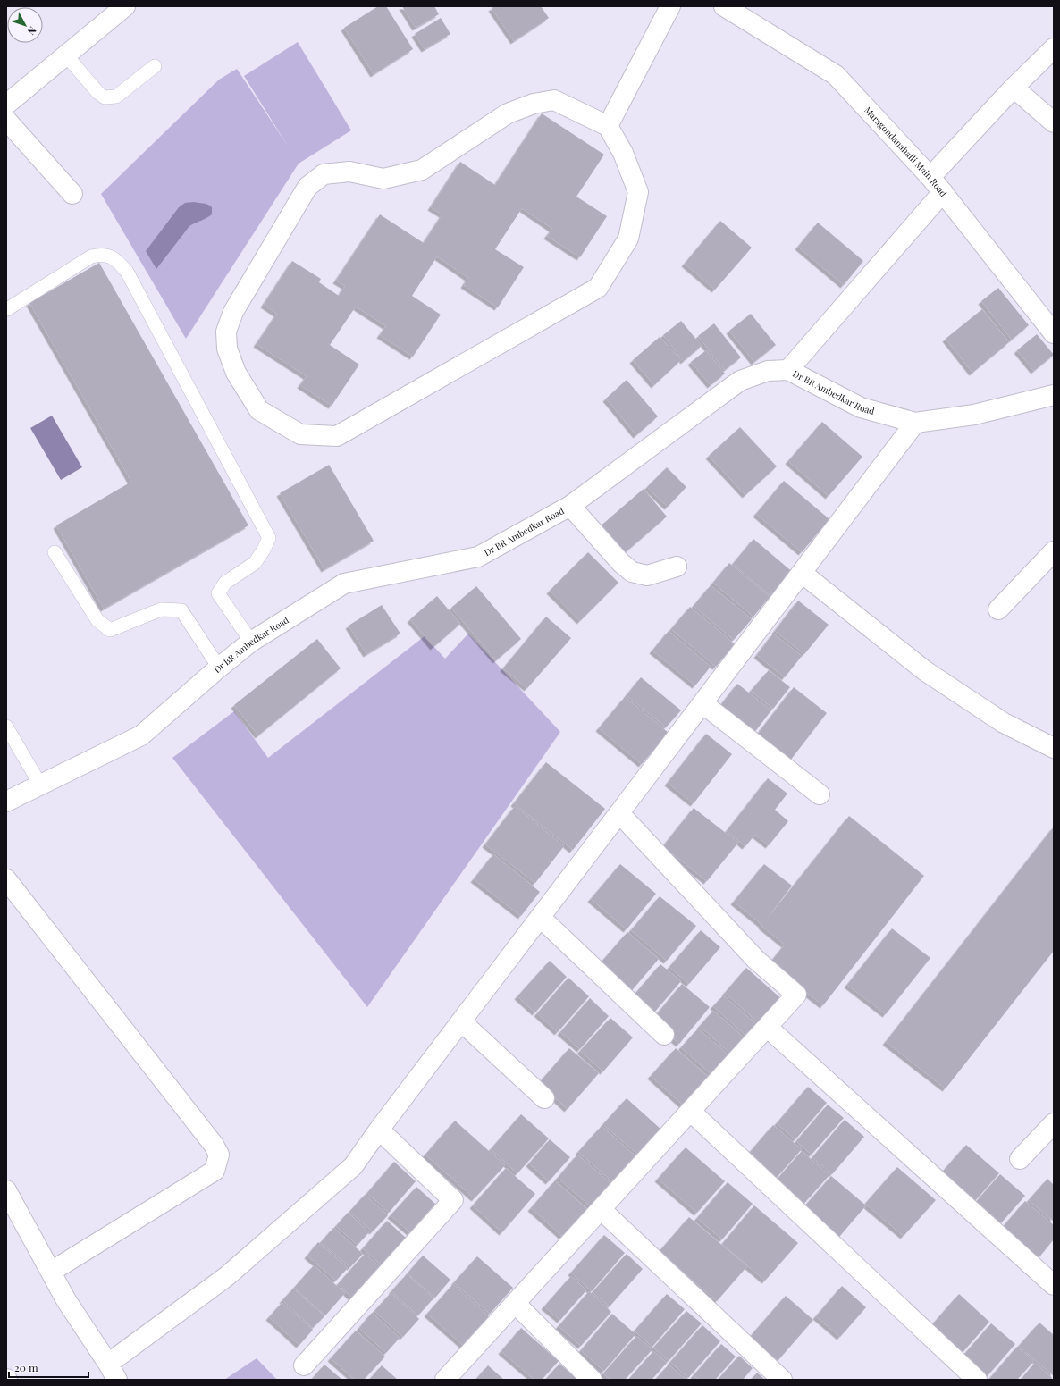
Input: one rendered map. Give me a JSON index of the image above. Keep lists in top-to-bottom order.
{
  "streets": {
    "street": ["Maragondanahalli Main Road", "Dr BR Ambedkar Road"]
  },
  "scale_bar": "20 m",
  "north": "bottom right"
}
